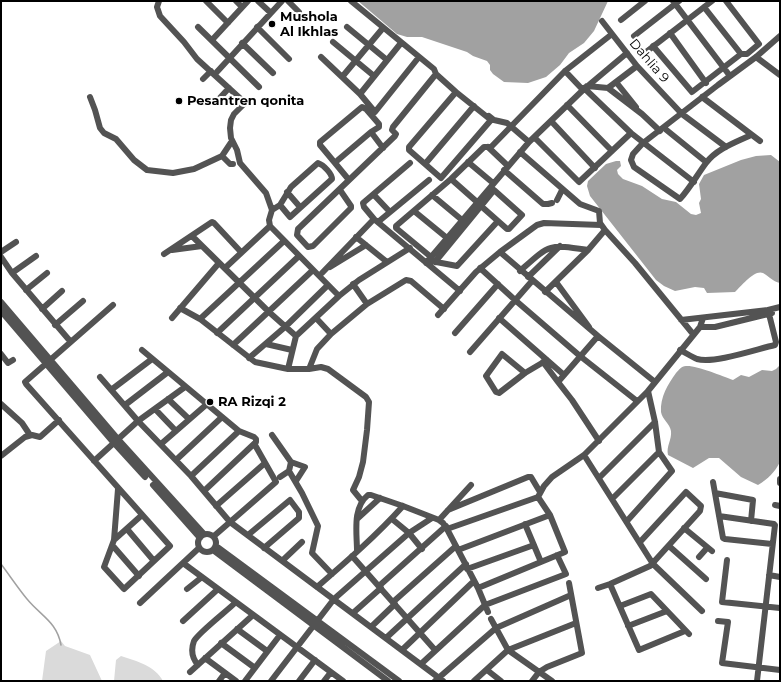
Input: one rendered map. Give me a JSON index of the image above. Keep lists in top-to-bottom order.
{
  "streets": {
    "street": ["Dahlia 9"]
  },
  "places": ["Mushola Al Ikhlas", "Pesantren qonita", "RA Rizqi 2"]
}
